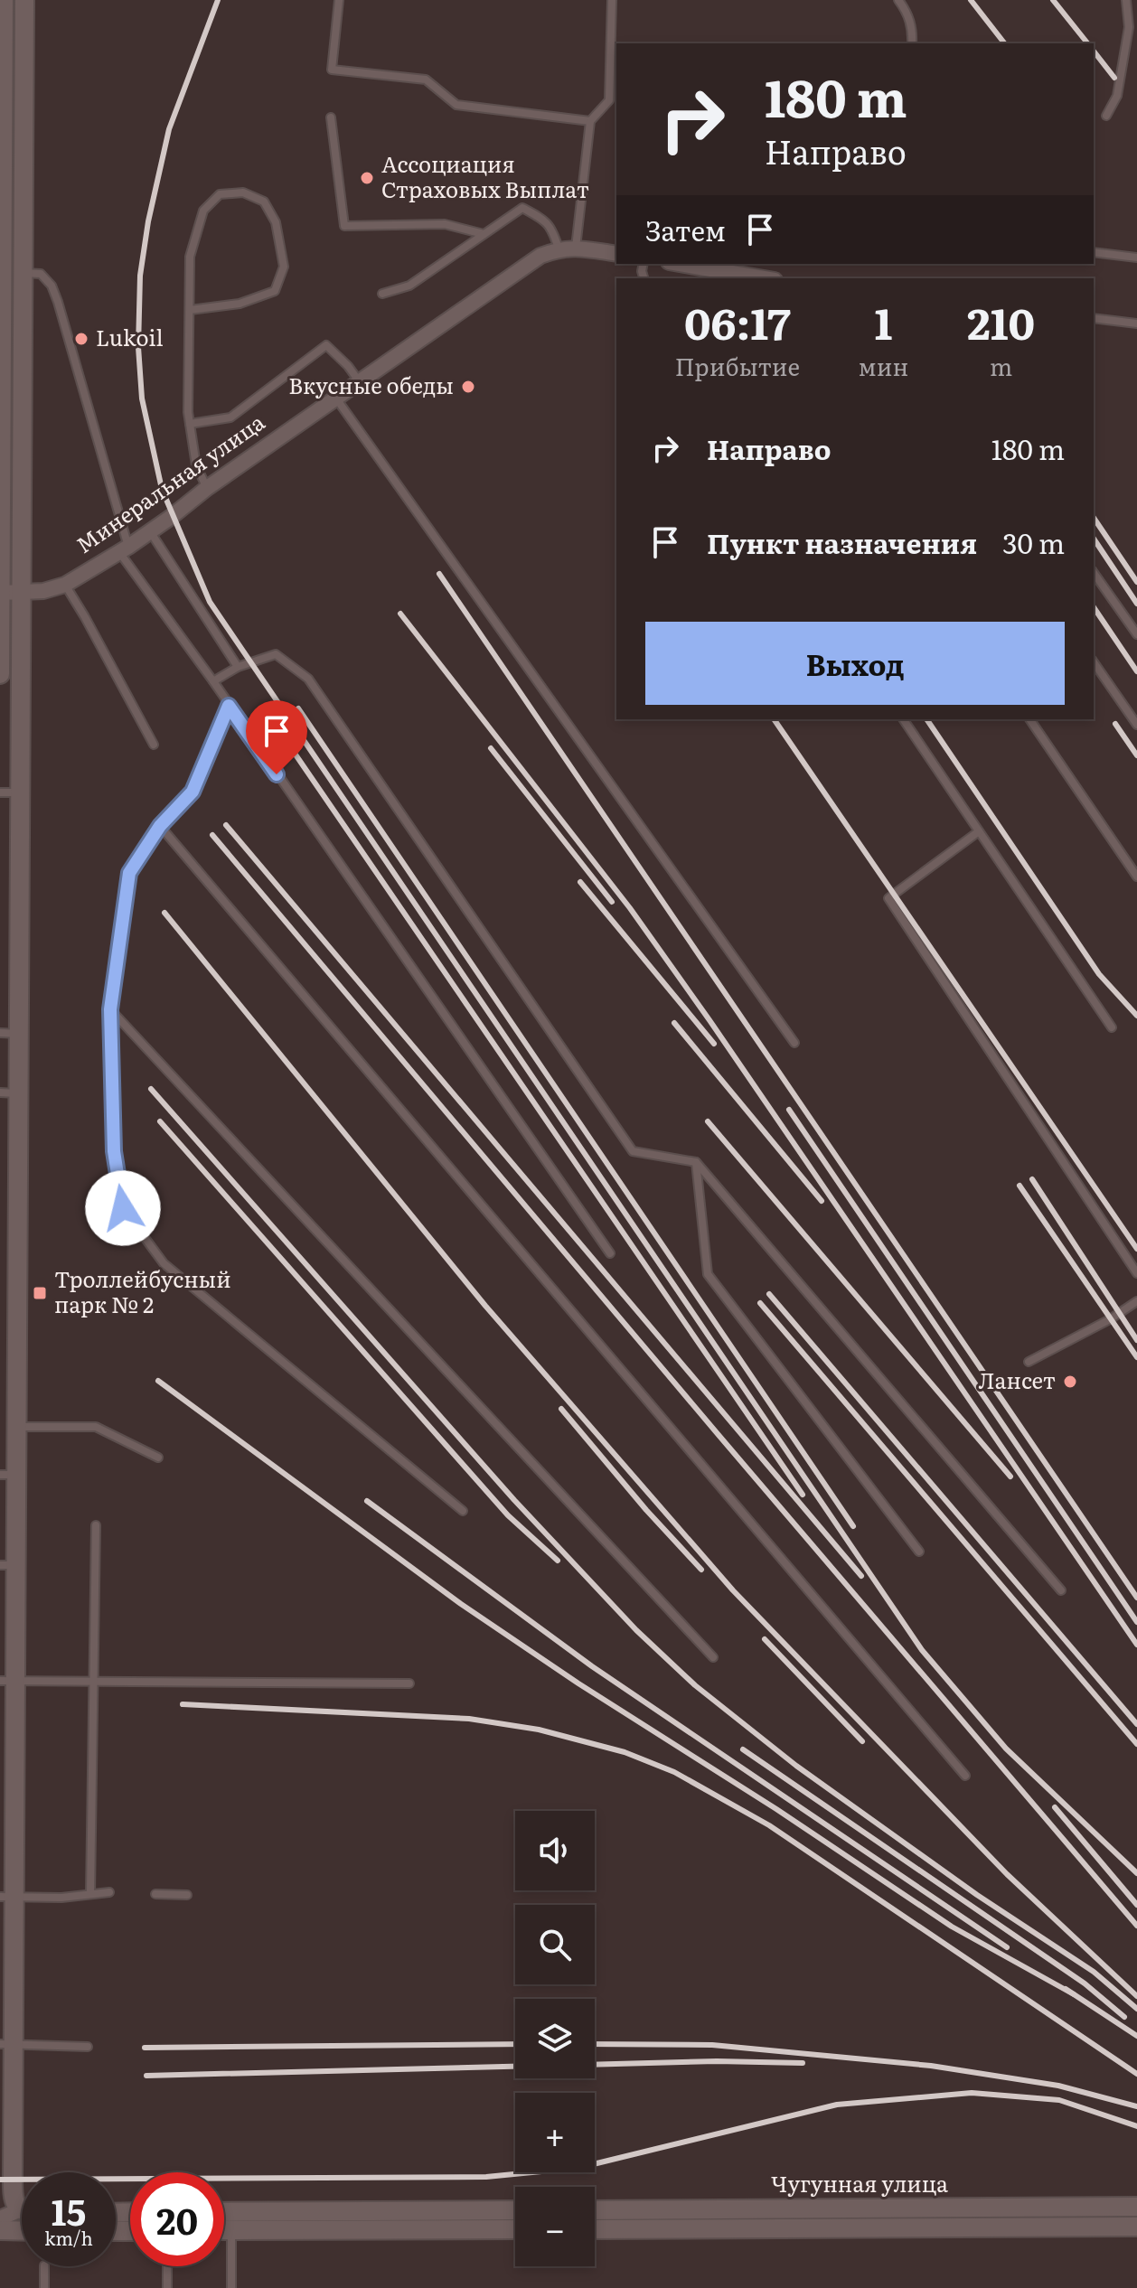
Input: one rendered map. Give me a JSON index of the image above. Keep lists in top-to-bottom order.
{
  "streets": {
    "street": ["Минеральная улица", "Чугунная улица"]
  },
  "places": {
    "other": [
      "Ассоциация Страховых Выплат",
      "Lukoil",
      "Вкусные обеды",
      "Лансет"
    ],
    "transit": ["Троллейбусный парк № 2"]
  },
  "page": {
    "turn": ["180 m", "Направо"],
    "then": "Затем",
    "eta": [
      "06:17",
      "Прибытие",
      "1",
      "мин",
      "210",
      "m"
    ],
    "list": [
      {
        "name": "Направо",
        "value": "180 m"
      },
      {
        "name": "Пункт назначения",
        "value": "30 m"
      }
    ],
    "buttons": "Выход",
    "map_buttons": ["+", "−"],
    "speed": "15 km/h",
    "limit": "20"
  }
}
